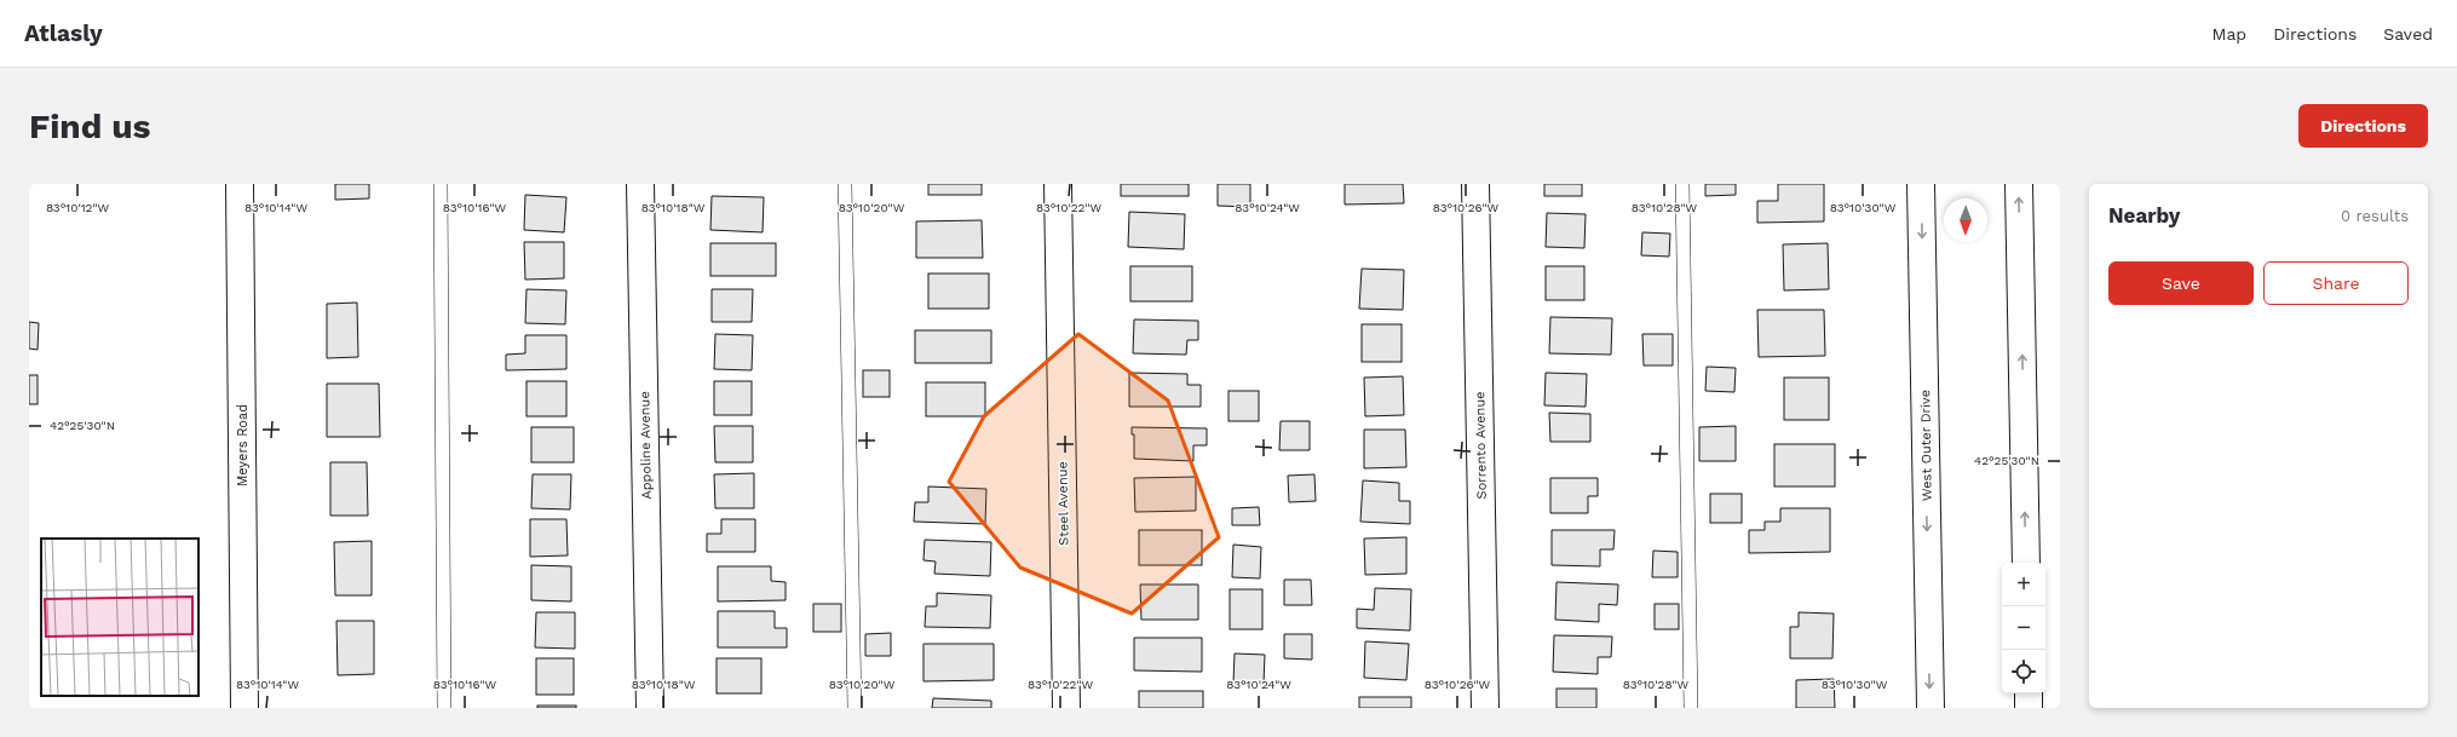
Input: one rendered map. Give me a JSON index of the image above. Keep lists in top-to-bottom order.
{
  "streets": {
    "street": [
      "Meyers Road",
      "Appoline Avenue",
      "Sorrento Avenue",
      "West Outer Drive",
      "Steel Avenue"
    ]
  },
  "north": "bottom",
  "page": {
    "header": "Atlasly",
    "nav": ["Map", "Directions", "Saved"],
    "buttons": [
      "Directions",
      ["Save", "Share"]
    ],
    "title": "Find us",
    "heading": ["Nearby", "0 results"],
    "map_buttons": ["+", "−"]
  },
  "coordinates": [
    "83°10'12\"W",
    "83°10'14\"W",
    "83°10'16\"W",
    "83°10'18\"W",
    "83°10'20\"W",
    "83°10'22\"W",
    "83°10'24\"W",
    "83°10'26\"W",
    "83°10'28\"W",
    "83°10'30\"W",
    "42°25'30\"N"
  ]
}
